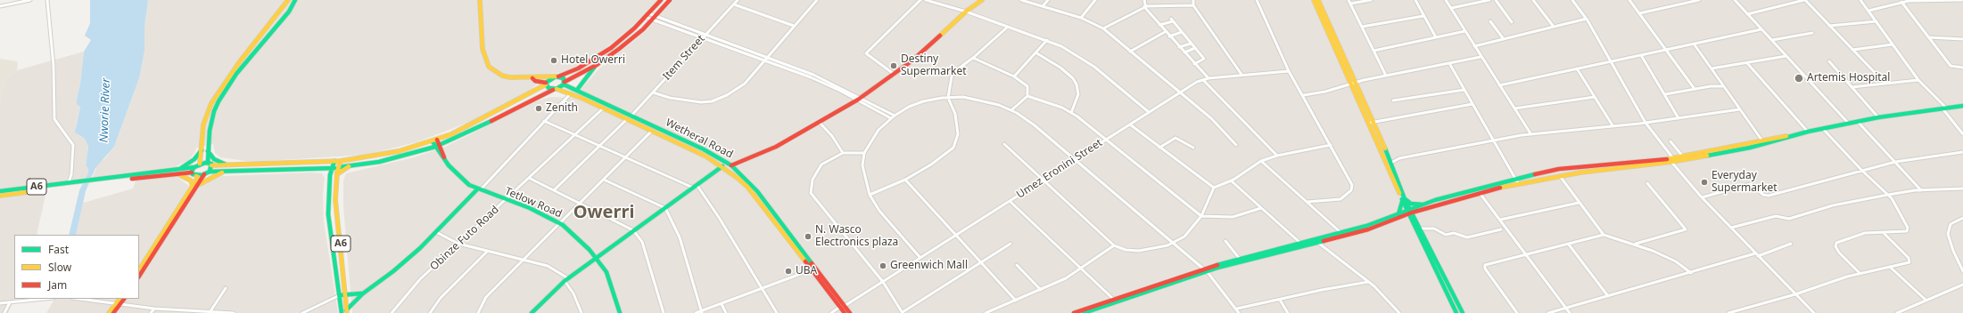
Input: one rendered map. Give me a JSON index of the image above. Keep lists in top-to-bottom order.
{
  "streets": {
    "main road": ["Wetheral Road", "A6", "Tetlow Road"],
    "street": ["Item Street", "Umez Eronini Street", "Obinze Futo Road"]
  },
  "crossings": [
    ["Item Street", "Wetheral Road"],
    ["Wetheral Road", "Umez Eronini Street"],
    ["Wetheral Road", "Obinze Futo Road"],
    ["Tetlow Road", "Obinze Futo Road"]
  ],
  "districts": ["Owerri"],
  "water": ["Nworie River"],
  "places": [
    "Hotel Owerri",
    "Destiny Supermarket",
    "Artemis Hospital",
    "Zenith",
    "Everyday Supermarket",
    "N. Wasco Electronics plaza",
    "Greenwich Mall",
    "UBA"
  ],
  "legend": ["Fast", "Slow", "Jam"]
}
